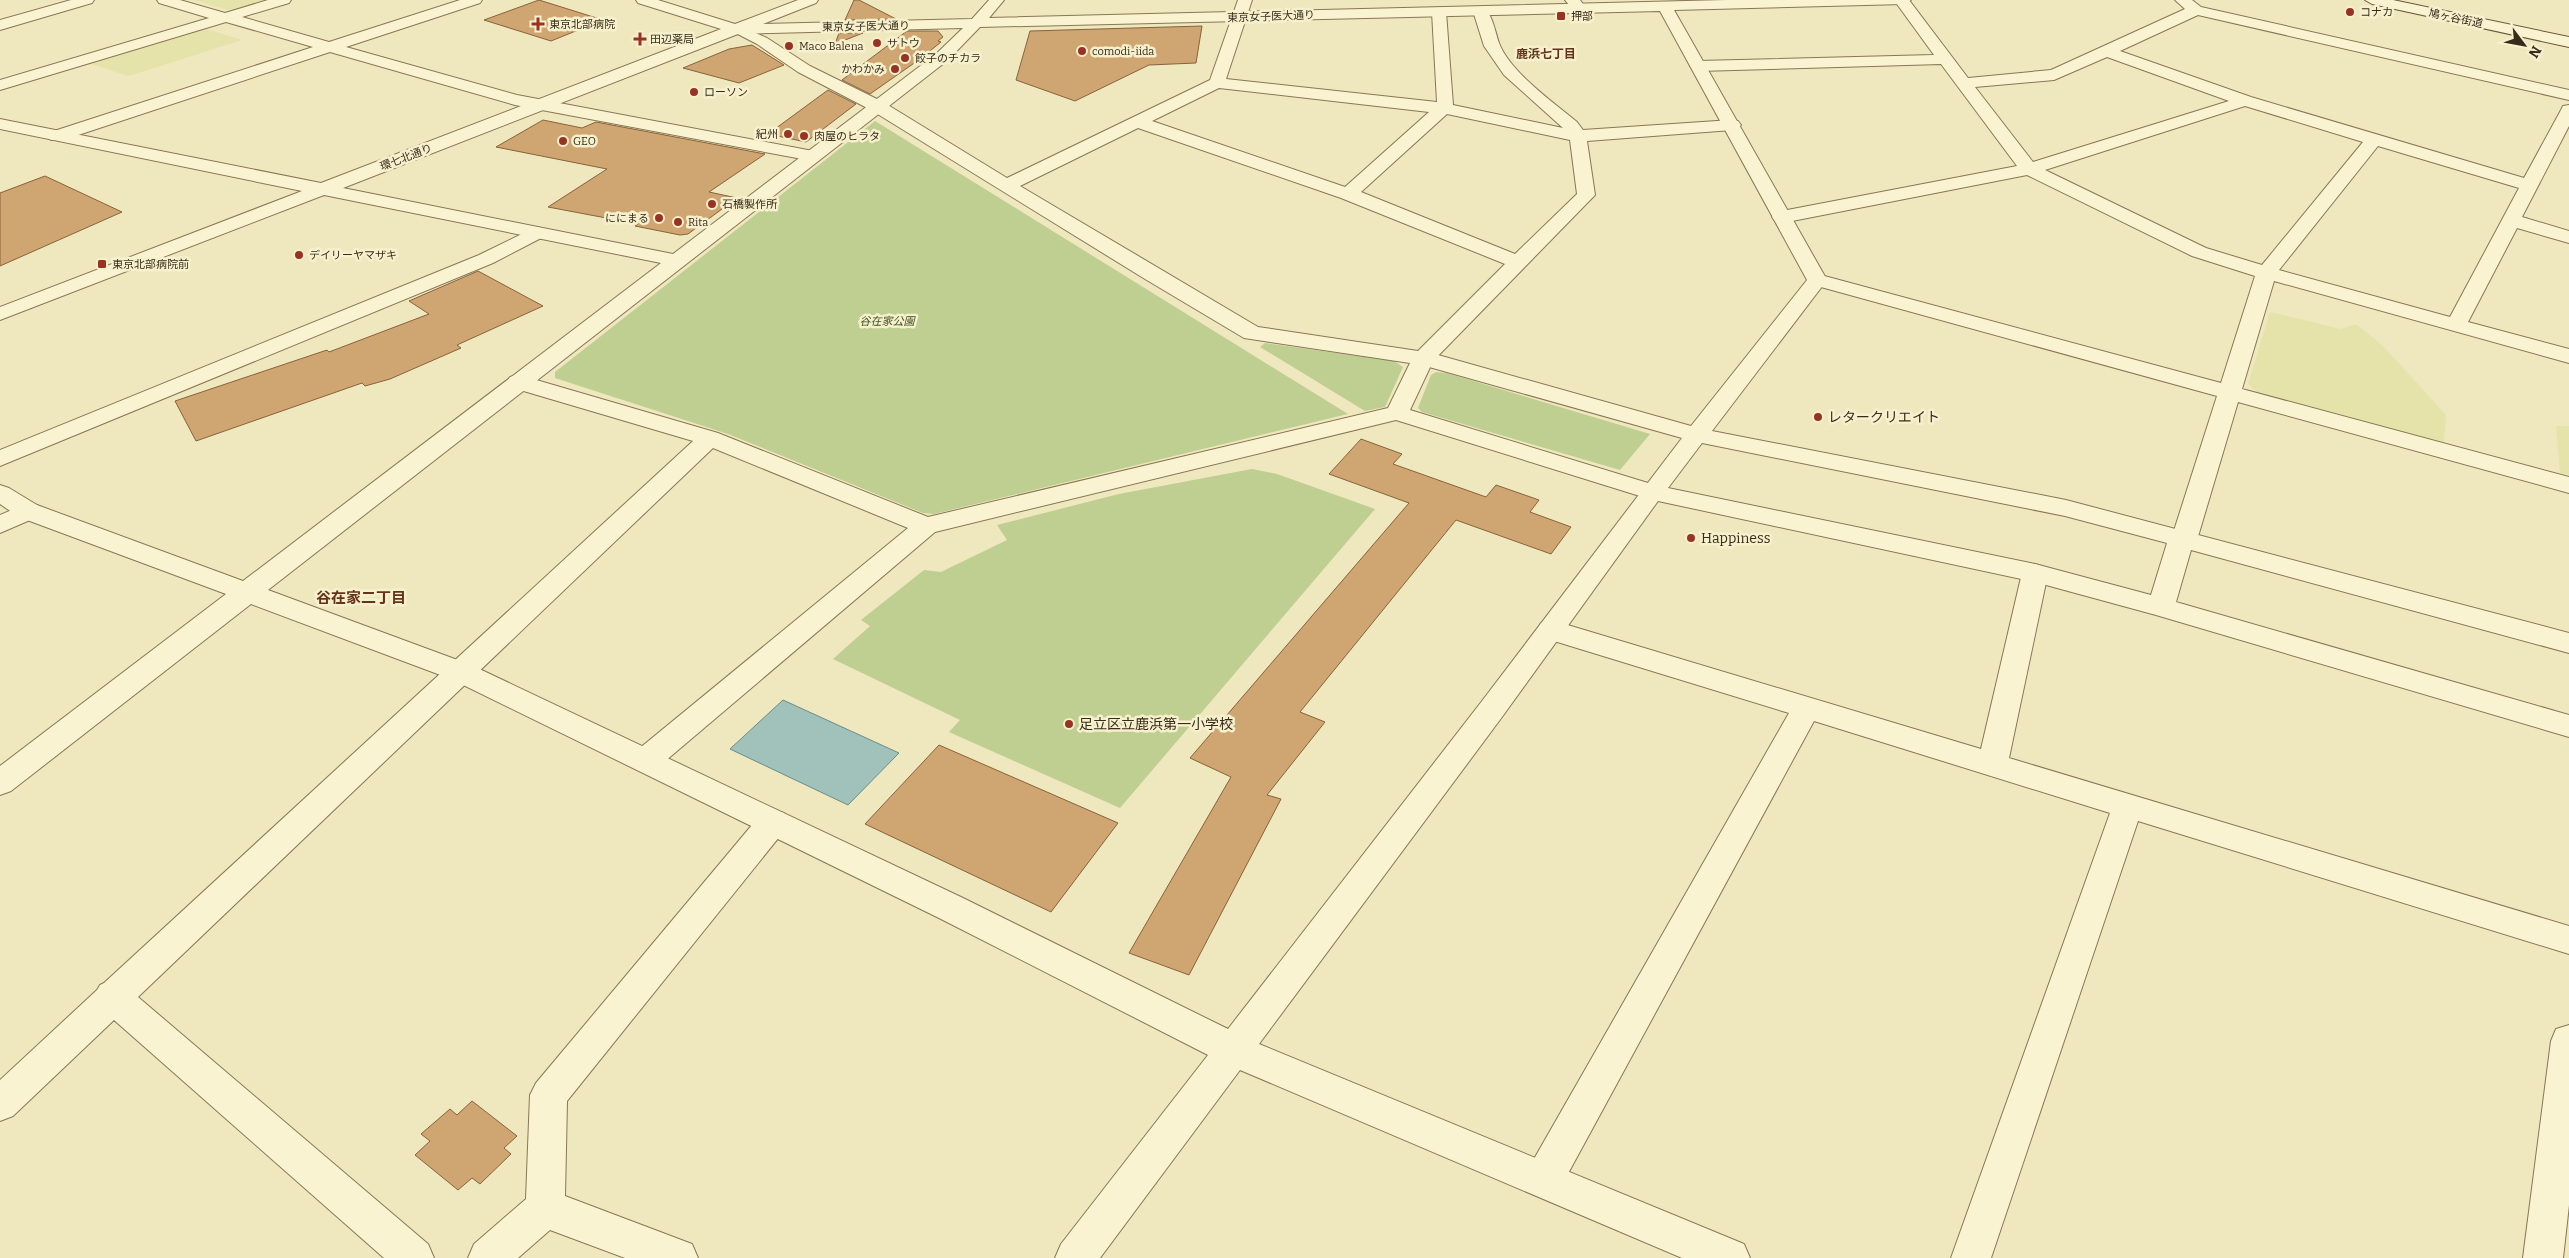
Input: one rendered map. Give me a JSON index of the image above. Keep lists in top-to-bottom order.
{
  "streets": {
    "street": ["東京女子医大通り", "鳩ヶ谷街道", "環七北通り"]
  },
  "crossings": [
    ["東京女子医大通り", "環七北通り"]
  ],
  "districts": ["鹿浜七丁目", "谷在家二丁目"],
  "parks": ["谷在家公園"],
  "places": {
    "other": [
      "コナカ",
      "サトウ",
      "Maco Balena",
      "comodi-iida",
      "餃子のチカラ",
      "かわかみ",
      "ローソン",
      "紀州",
      "肉屋のヒラタ",
      "GEO",
      "石橋製作所",
      "ににまる",
      "Rita",
      "デイリーヤマザキ",
      "レタークリエイト",
      "Happiness",
      "足立区立鹿浜第一小学校"
    ],
    "transit": ["押部", "東京北部病院前"],
    "health": ["東京北部病院", "田辺薬局"]
  },
  "north": "bottom right"
}
